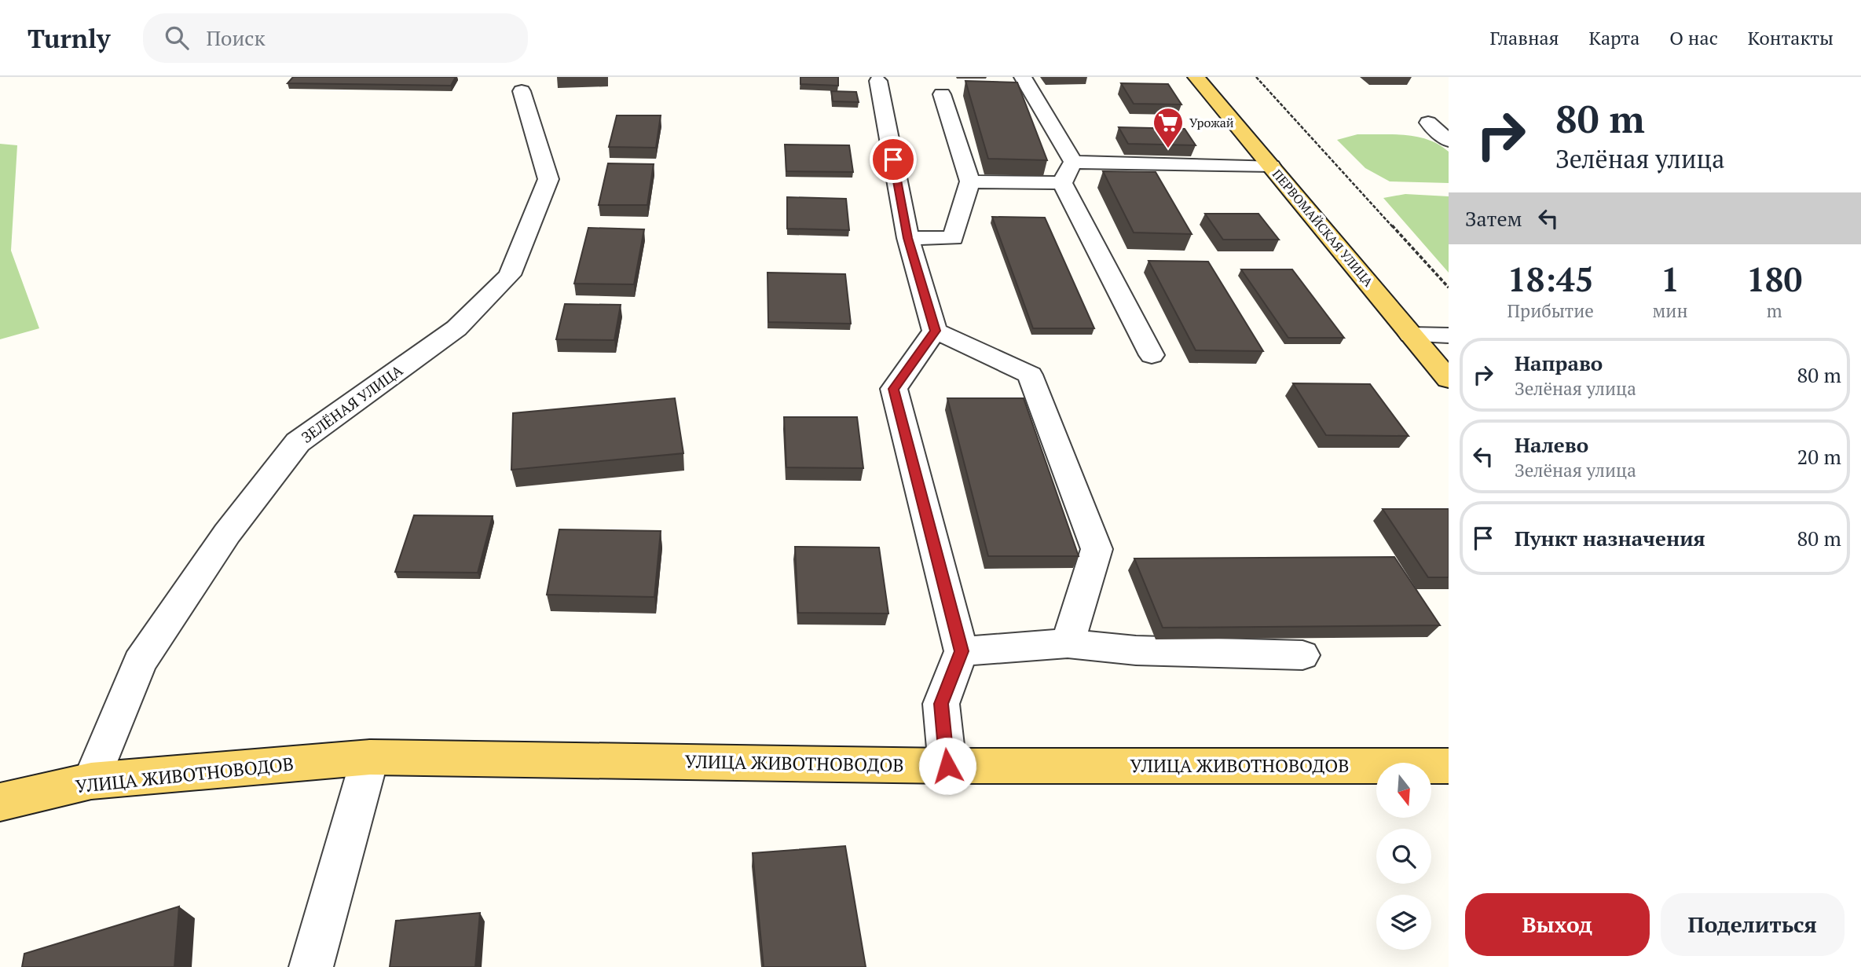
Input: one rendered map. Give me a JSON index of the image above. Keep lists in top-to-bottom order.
{
  "streets": {
    "main road": ["ПЕРВОМАЙСКАЯ УЛИЦА", "УЛИЦА ЖИВОТНОВОДОВ"],
    "street": ["ЗЕЛЁНАЯ УЛИЦА"]
  },
  "crossings": [
    ["ЗЕЛЁНАЯ УЛИЦА", "УЛИЦА ЖИВОТНОВОДОВ"]
  ],
  "places": {
    "supermarket": ["Урожай"]
  },
  "north": "bottom",
  "page": {
    "header": "Turnly",
    "search": "Поиск",
    "nav": [
      "Главная",
      "Карта",
      "О нас",
      "Контакты"
    ],
    "turn": ["80 m", "Зелёная улица"],
    "then": "Затем",
    "eta": [
      "18:45",
      "Прибытие",
      "1",
      "мин",
      "180",
      "m"
    ],
    "list": [
      {
        "name": "Направо",
        "note": "Зелёная улица",
        "value": "80 m"
      },
      {
        "name": "Налево",
        "note": "Зелёная улица",
        "value": "20 m"
      },
      {
        "name": "Пункт назначения",
        "value": "80 m"
      }
    ],
    "buttons": ["Выход", "Поделиться"]
  }
}
